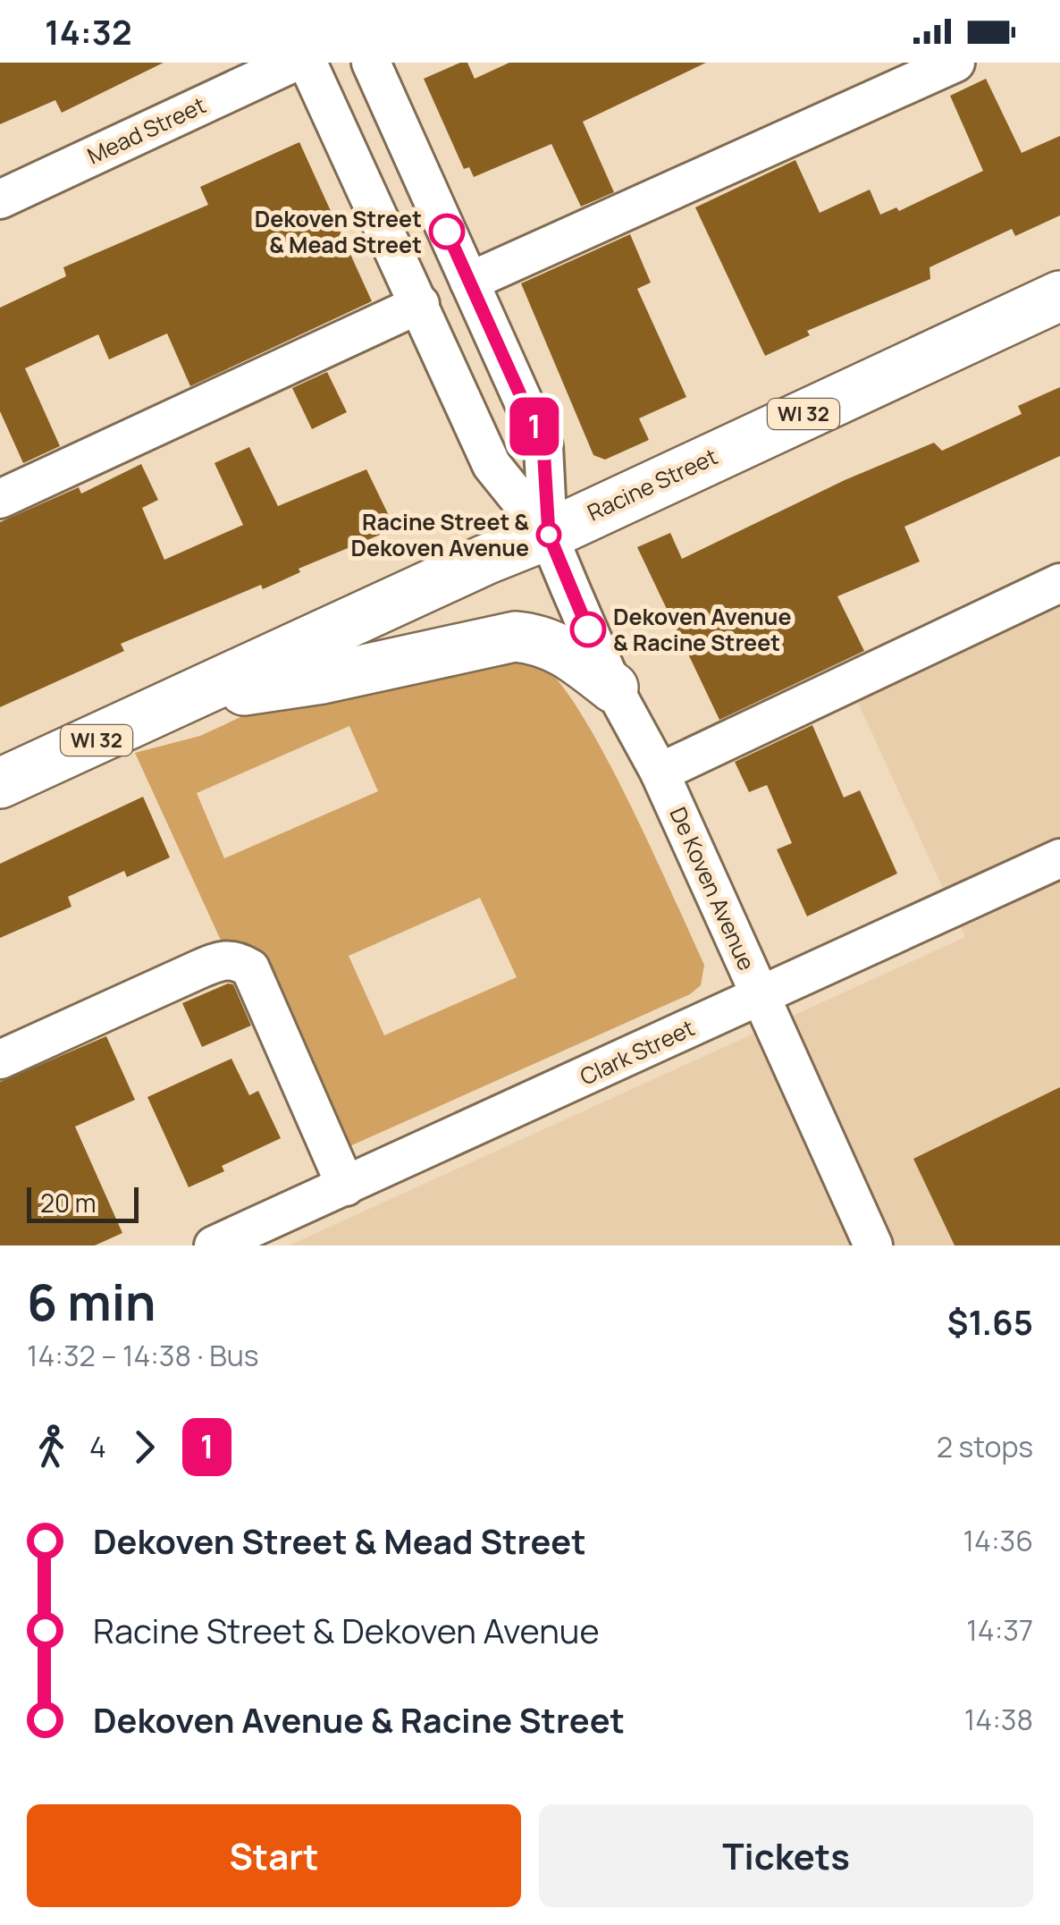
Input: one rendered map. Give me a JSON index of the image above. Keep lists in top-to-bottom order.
{
  "streets": {
    "main road": ["WI 32", "Racine Street"],
    "street": ["Mead Street", "De Koven Avenue", "Clark Street"]
  },
  "crossings": [
    ["Racine Street", "De Koven Avenue"],
    ["De Koven Avenue", "Clark Street"]
  ],
  "places": ["Dekoven Street & Mead Street", "Racine Street & Dekoven Avenue", "Dekoven Avenue & Racine Street"],
  "lines": ["bus line 1"],
  "scale_bar": "20 m",
  "page": {
    "status": "14:32",
    "on_map": "1",
    "scale": "20 m",
    "heading": ["6 min", "14:32 – 14:38 · Bus", "$1.65"],
    "legs": ["4", "1", "2 stops"],
    "list": [
      {
        "name": "Dekoven Street & Mead Street",
        "value": "14:36"
      },
      {
        "name": "Racine Street & Dekoven Avenue",
        "value": "14:37"
      },
      {
        "name": "Dekoven Avenue & Racine Street",
        "value": "14:38"
      }
    ],
    "buttons": ["Start", "Tickets"]
  }
}
